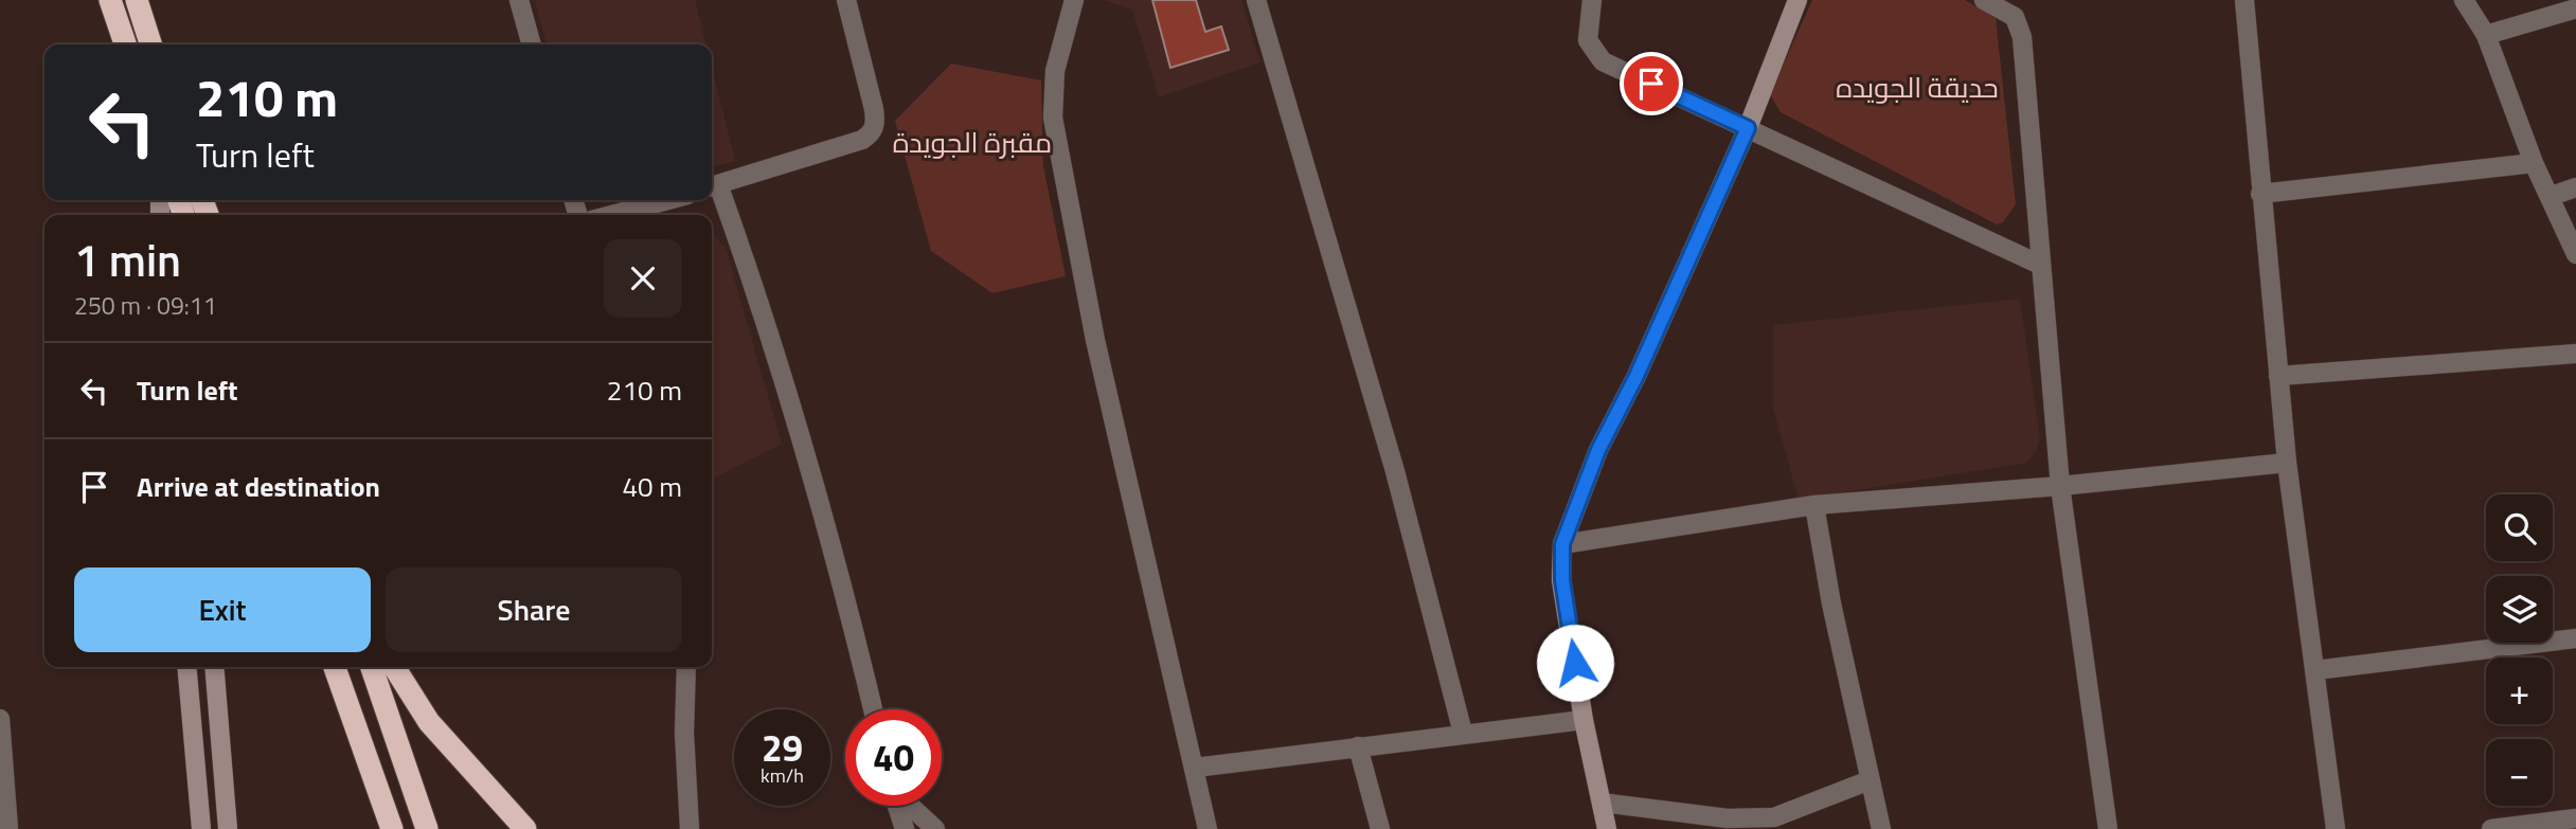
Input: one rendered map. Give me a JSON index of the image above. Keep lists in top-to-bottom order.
{
  "parks": ["حديقة الجويده", "مقبرة الجويدة"],
  "page": {
    "turn": ["210 m", "Turn left"],
    "heading": ["1 min", "250 m · 09:11"],
    "list": [
      {
        "name": "Turn left",
        "value": "210 m"
      },
      {
        "name": "Arrive at destination",
        "value": "40 m"
      }
    ],
    "map_buttons": ["+", "−"],
    "buttons": ["Exit", "Share"],
    "speed": "29 km/h",
    "limit": "40"
  }
}
